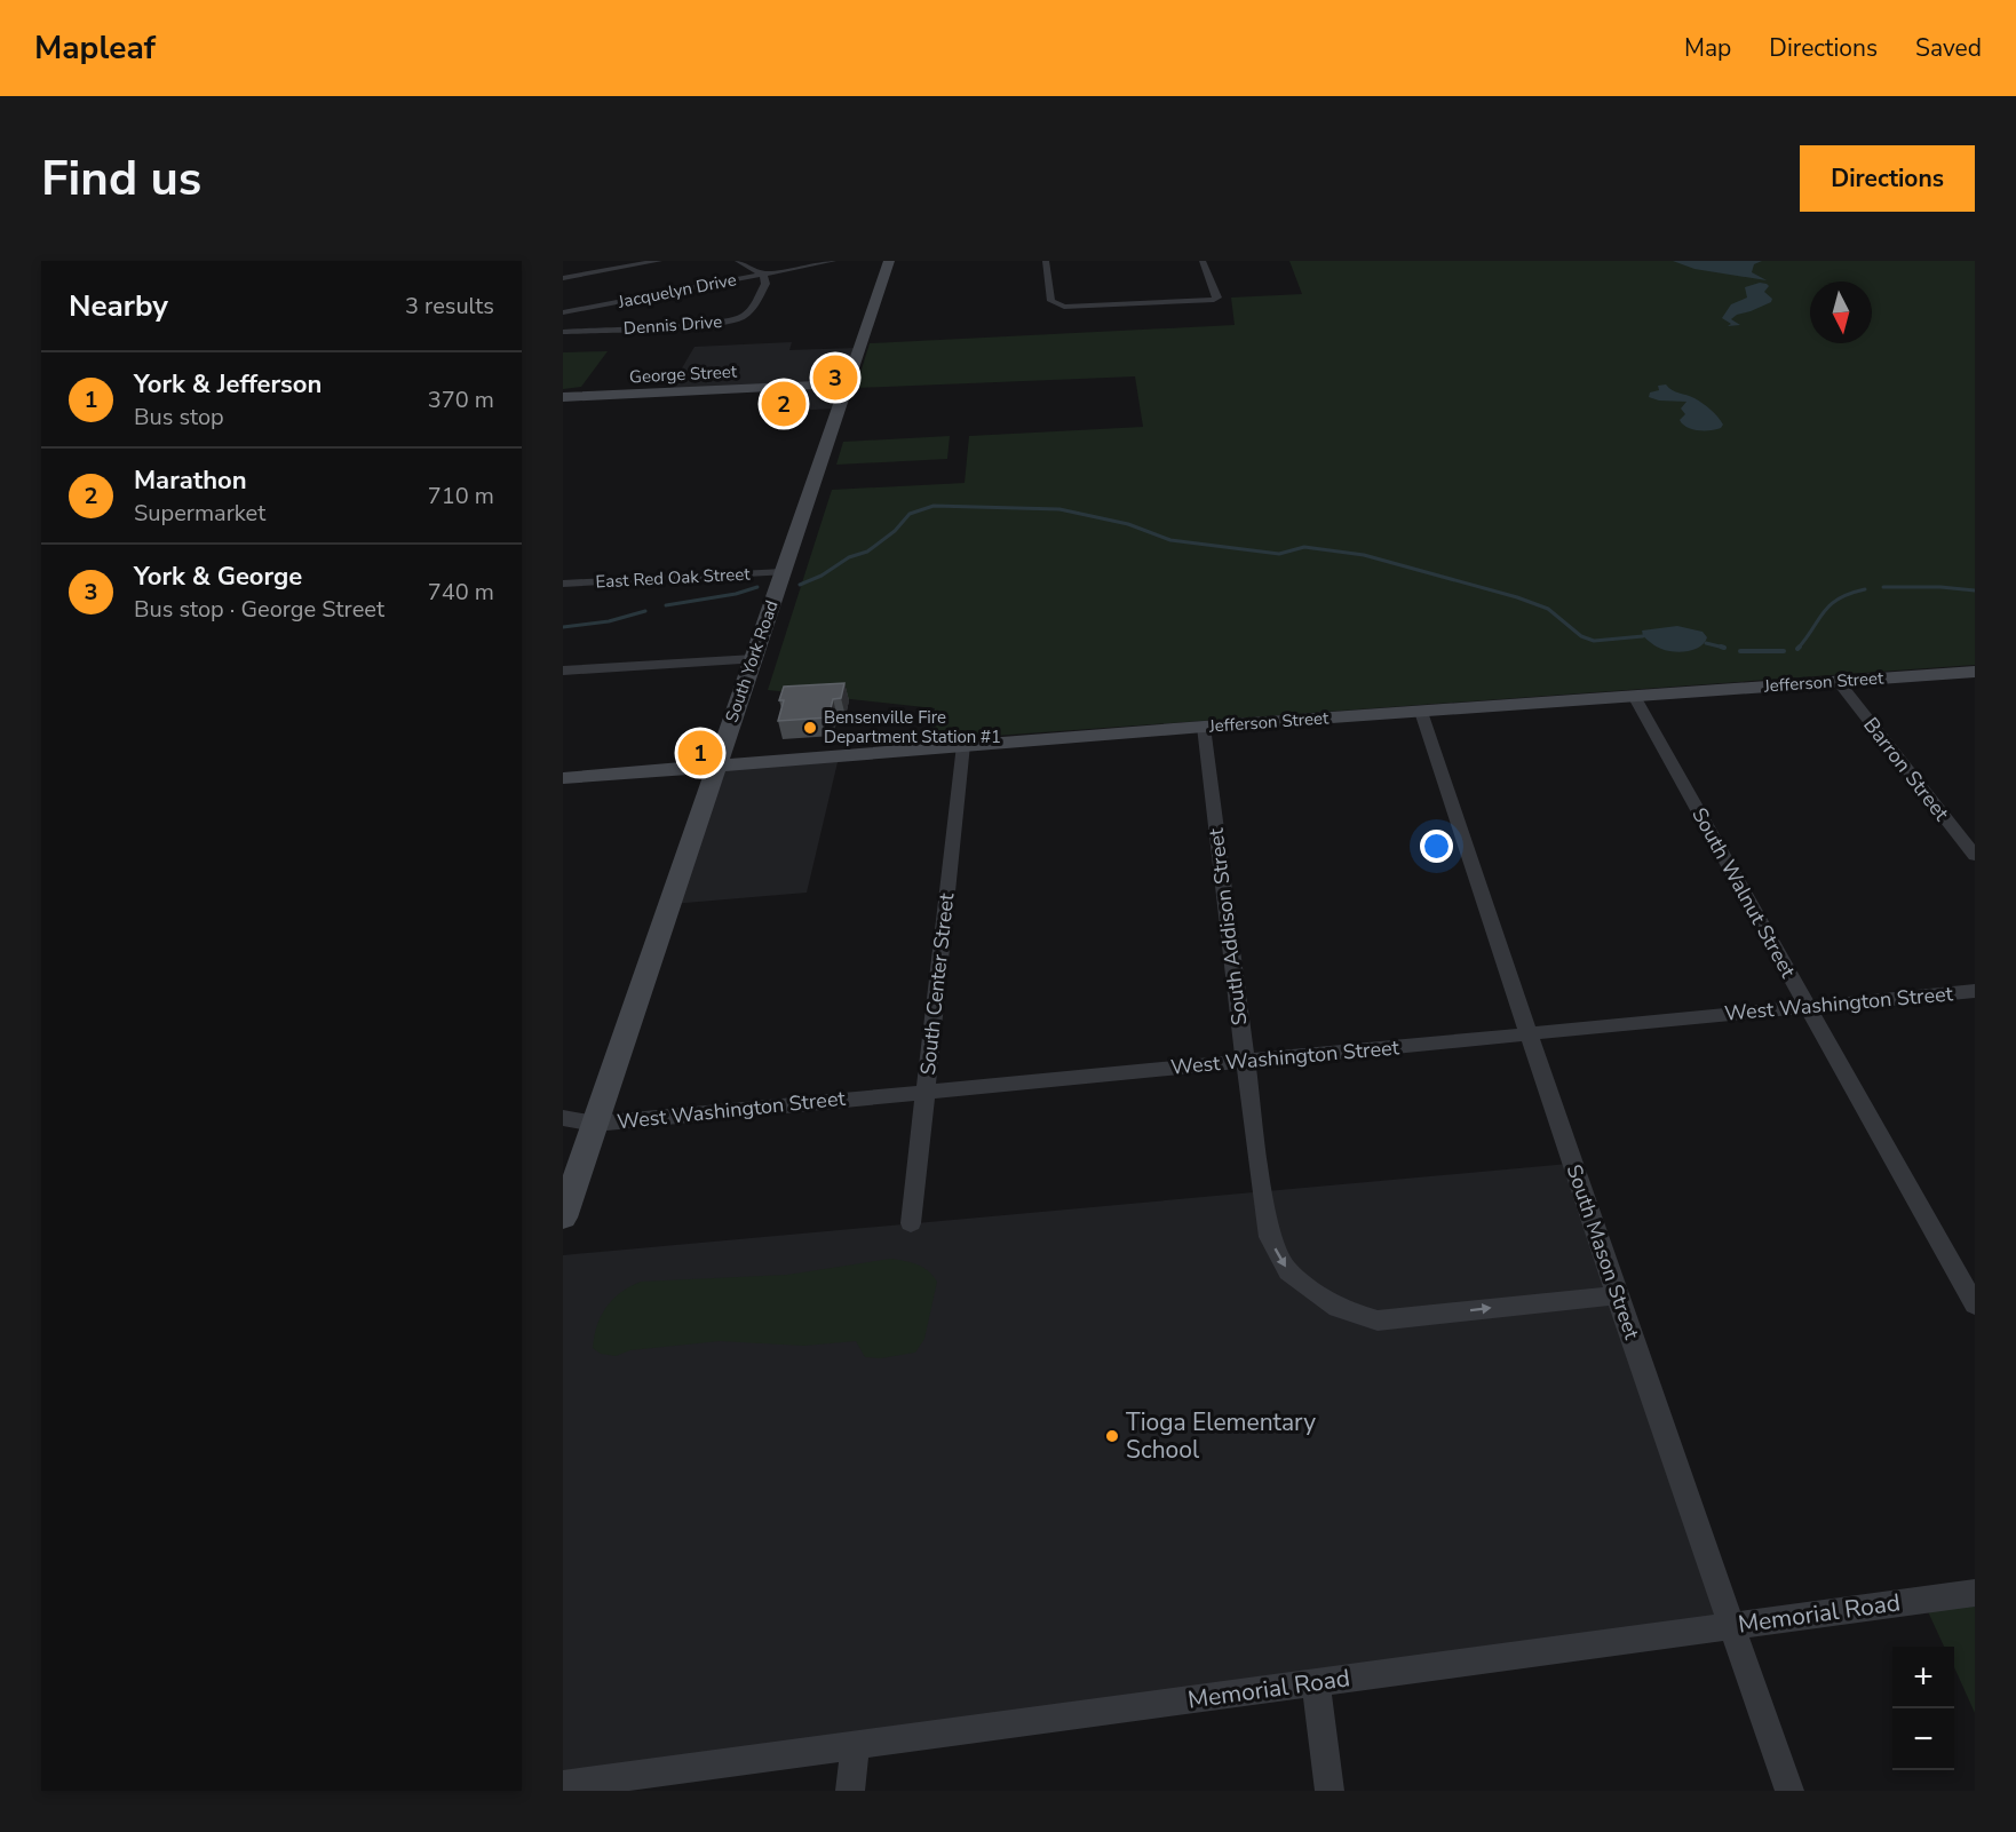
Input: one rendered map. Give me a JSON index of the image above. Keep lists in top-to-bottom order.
{
  "streets": {
    "main road": ["George Street", "South York Road", "Jefferson Street"],
    "street": [
      "Jacquelyn Drive",
      "Dennis Drive",
      "East Red Oak Street",
      "Barron Street",
      "South Walnut Street",
      "South Addison Street",
      "South Center Street",
      "West Washington Street",
      "South Mason Street",
      "Memorial Road"
    ]
  },
  "crossings": [
    ["Jacquelyn Drive", "Dennis Drive"],
    ["George Street", "South York Road"],
    ["East Red Oak Street", "South York Road"],
    ["South York Road", "Jefferson Street"],
    ["South York Road", "West Washington Street"],
    ["Jefferson Street", "Barron Street"],
    ["Jefferson Street", "South Walnut Street"],
    ["Jefferson Street", "South Addison Street"],
    ["Jefferson Street", "South Center Street"],
    ["Jefferson Street", "South Mason Street"],
    ["South Walnut Street", "West Washington Street"],
    ["South Addison Street", "West Washington Street"],
    ["South Addison Street", "South Mason Street"],
    ["South Center Street", "West Washington Street"],
    ["West Washington Street", "South Mason Street"],
    ["South Mason Street", "Memorial Road"]
  ],
  "places": ["Bensenville Fire Department Station #1", "Tioga Elementary School"],
  "north": "bottom",
  "page": {
    "header": "Mapleaf",
    "nav": ["Map", "Directions", "Saved"],
    "buttons": "Directions",
    "title": "Find us",
    "heading": ["Nearby", "3 results"],
    "list": [
      {
        "mark": "1",
        "name": "York & Jefferson",
        "note": "Bus stop",
        "value": "370 m"
      },
      {
        "mark": "2",
        "name": "Marathon",
        "note": "Supermarket",
        "value": "710 m"
      },
      {
        "mark": "3",
        "name": "York & George",
        "note": "Bus stop · George Street",
        "value": "740 m"
      }
    ],
    "pins": ["3", "2", "1"],
    "map_buttons": ["+", "−"]
  }
}
